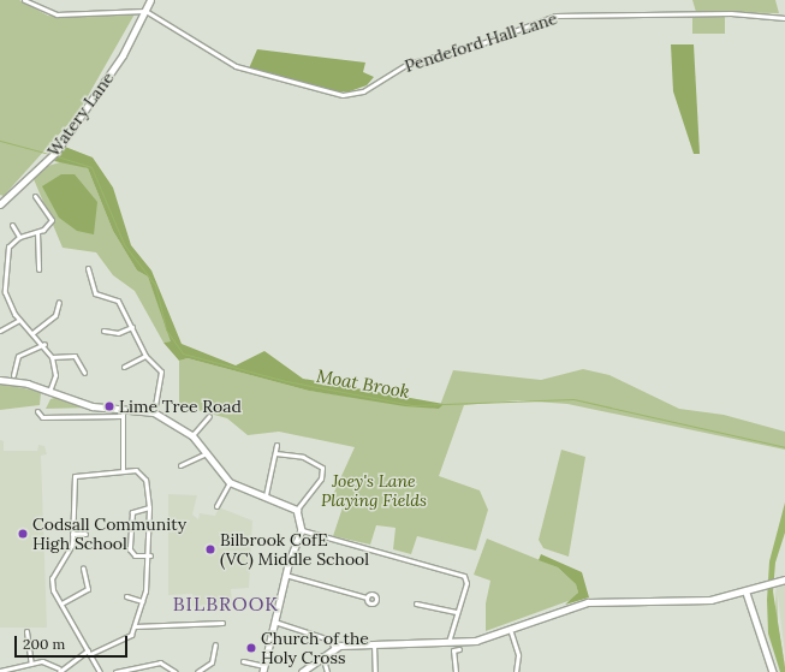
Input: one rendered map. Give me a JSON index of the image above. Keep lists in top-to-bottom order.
{
  "streets": {
    "street": ["Pendeford Hall Lane", "Watery Lane"]
  },
  "crossings": [
    ["Pendeford Hall Lane", "Watery Lane"]
  ],
  "districts": ["BILBROOK"],
  "water": ["Moat Brook"],
  "parks": ["Joey's Lane Playing Fields"],
  "places": [
    "Lime Tree Road",
    "Codsall Community High School",
    "Bilbrook CofE (VC) Middle School",
    "Church of the Holy Cross"
  ],
  "scale_bar": "200 m"
}
